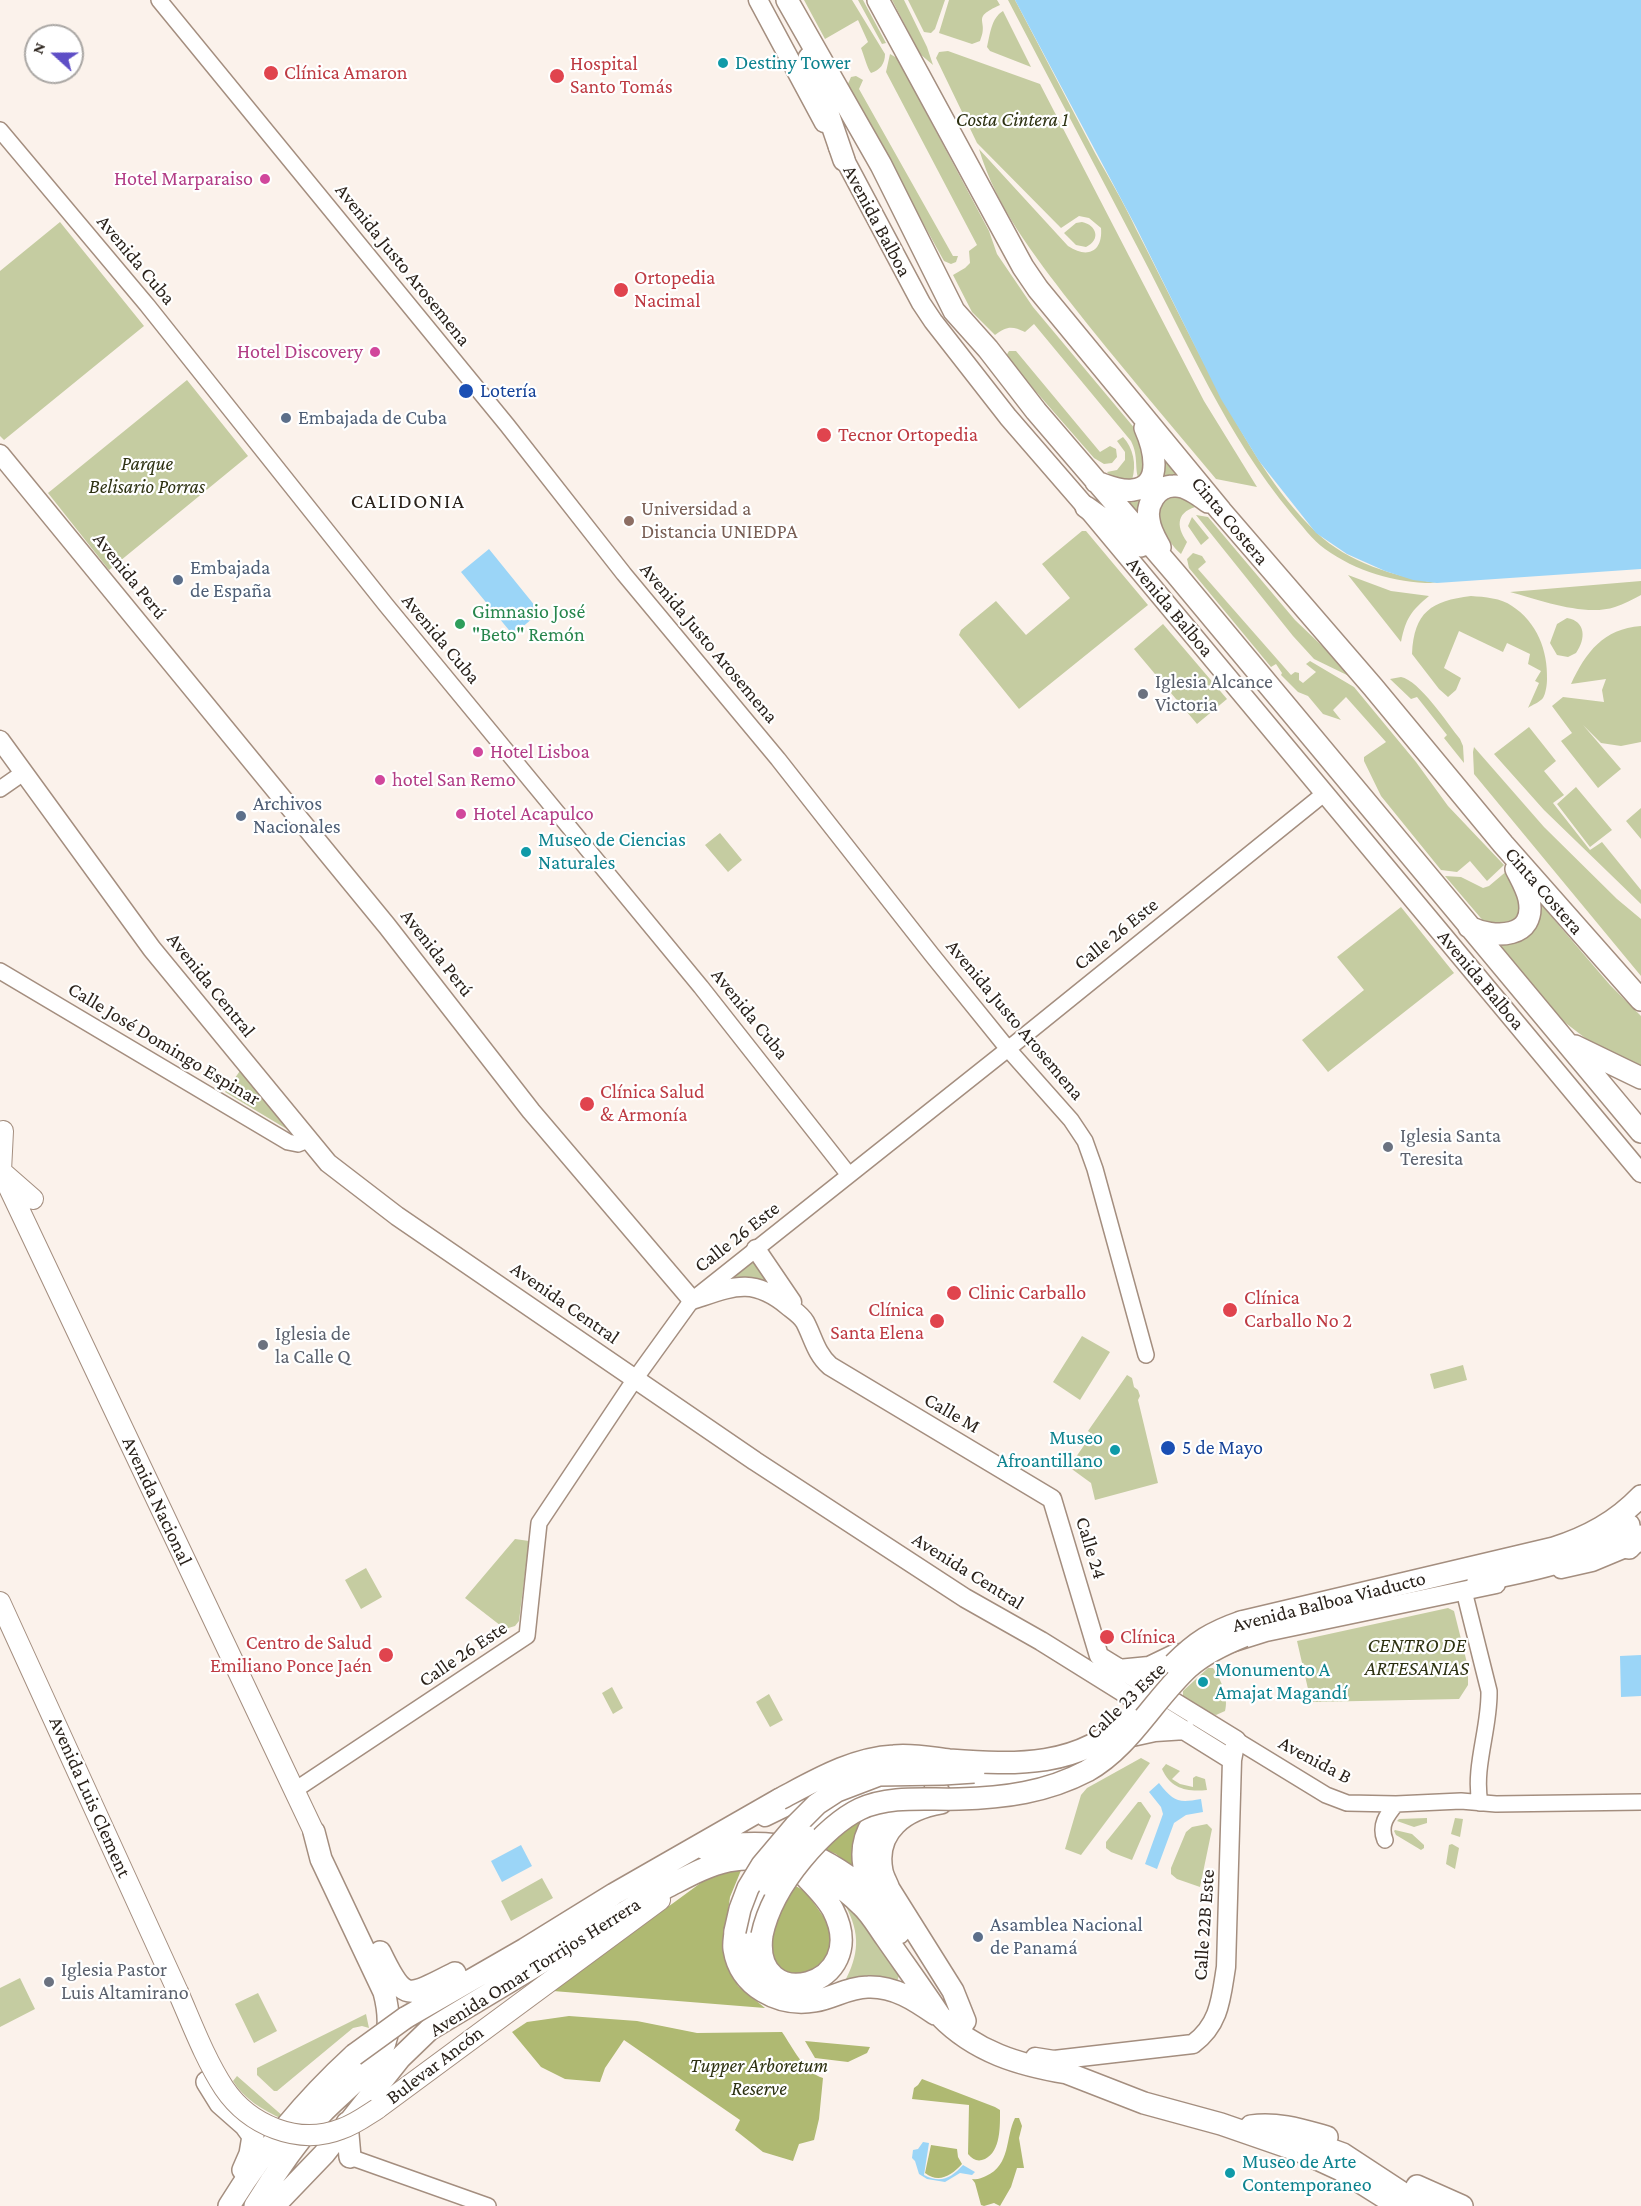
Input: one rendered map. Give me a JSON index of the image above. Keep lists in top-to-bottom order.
{
  "streets": {
    "highway": [
      "Avenida Balboa",
      "Cinta Costera",
      "Avenida Balboa Viaducto",
      "Avenida Omar Torrijos Herrera"
    ],
    "main road": [
      "Avenida Perú",
      "Avenida Central",
      "Calle M",
      "Avenida Nacional",
      "Calle 24",
      "Calle 23 Este",
      "Avenida B",
      "Avenida Luis Clement",
      "Calle 22B Este",
      "Bulevar Ancón"
    ],
    "street": [
      "Avenida Cuba",
      "Avenida Justo Arosemena",
      "Calle 26 Este",
      "Calle José Domingo Espinar"
    ]
  },
  "crossings": [
    ["Avenida Balboa", "Calle 26 Este"],
    ["Avenida Cuba", "Calle 26 Este"],
    ["Avenida Justo Arosemena", "Calle 26 Este"],
    ["Avenida Perú", "Calle 26 Este"],
    ["Calle 26 Este", "Avenida Central"],
    ["Calle 26 Este", "Avenida Nacional"],
    ["Avenida Central", "Calle José Domingo Espinar"],
    ["Avenida Central", "Avenida B"],
    ["Calle M", "Calle 24"],
    ["Calle 24", "Avenida B"],
    ["Avenida Balboa Viaducto", "Calle 23 Este"],
    ["Avenida Balboa Viaducto", "Avenida Omar Torrijos Herrera"],
    ["Calle 23 Este", "Avenida B"],
    ["Calle 23 Este", "Avenida Omar Torrijos Herrera"],
    ["Avenida B", "Calle 22B Este"],
    ["Avenida Luis Clement", "Bulevar Ancón"],
    ["Avenida Omar Torrijos Herrera", "Bulevar Ancón"]
  ],
  "districts": ["CALIDONIA"],
  "parks": [
    "Costa Cintera 1",
    "Parque Belisario Porras",
    "CENTRO DE ARTESANIAS",
    "Tupper Arboretum Reserve"
  ],
  "places": [
    "Destiny Tower",
    "Clínica Amaron",
    "Hospital Santo Tomás",
    "Hotel Marparaiso",
    "Ortopedia Nacimal",
    "Hotel Discovery",
    "Lotería",
    "Embajada de Cuba",
    "Tecnor Ortopedia",
    "Universidad a Distancia UNIEDPA",
    "Embajada de España",
    "Gimnasio José \"Beto\" Remón",
    "Iglesia Alcance Victoria",
    "Hotel Lisboa",
    "hotel San Remo",
    "Hotel Acapulco",
    "Archivos Nacionales",
    "Museo de Ciencias Naturales",
    "Clínica Salud & Armonía",
    "Iglesia Santa Teresita",
    "Clinic Carballo",
    "Clínica Carballo No 2",
    "Clínica Santa Elena",
    "Iglesia de la Calle Q",
    "5 de Mayo",
    "Museo Afroantillano",
    "Clínica",
    "Centro de Salud Emiliano Ponce Jaén",
    "Monumento A Amajat Magandí",
    "Asamblea Nacional de Panamá",
    "Iglesia Pastor Luis Altamirano",
    "Museo de Arte Contemporaneo"
  ],
  "north": "left"
}
